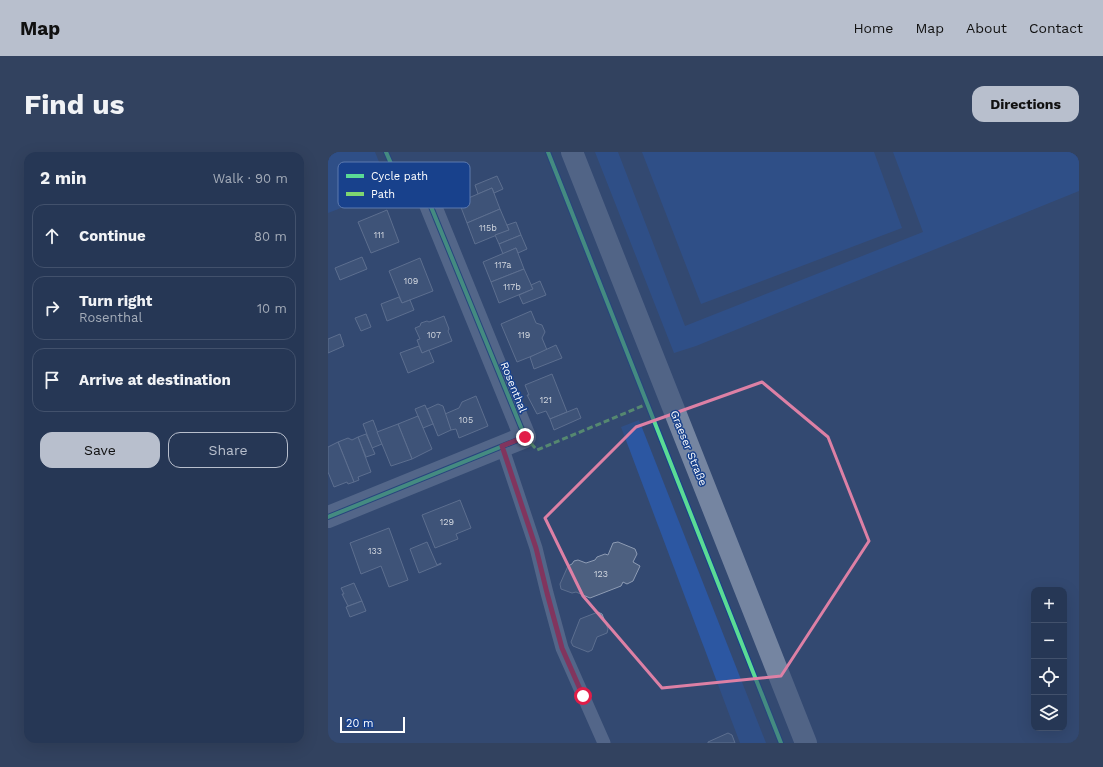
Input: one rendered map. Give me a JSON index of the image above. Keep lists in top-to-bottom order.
{
  "streets": {
    "main road": ["Graeser Straße"],
    "street": ["Rosenthal"]
  },
  "house_numbers": [
    "115b",
    "111",
    "117a",
    "109",
    "117b",
    "107",
    "119",
    "121",
    "105",
    "129",
    "133",
    "123"
  ],
  "legend": ["Cycle path", "Path"],
  "scale_bar": "20 m",
  "page": {
    "header": "Map",
    "nav": [
      "Home",
      "Map",
      "About",
      "Contact"
    ],
    "buttons": [
      "Directions",
      ["Save", "Share"]
    ],
    "title": "Find us",
    "heading": ["2 min", "Walk · 90 m"],
    "list": [
      ["Continue", "80 m"],
      ["Turn right", "Rosenthal", "10 m"],
      "Arrive at destination"
    ],
    "map_buttons": ["+", "−"],
    "scale": "20 m"
  }
}
